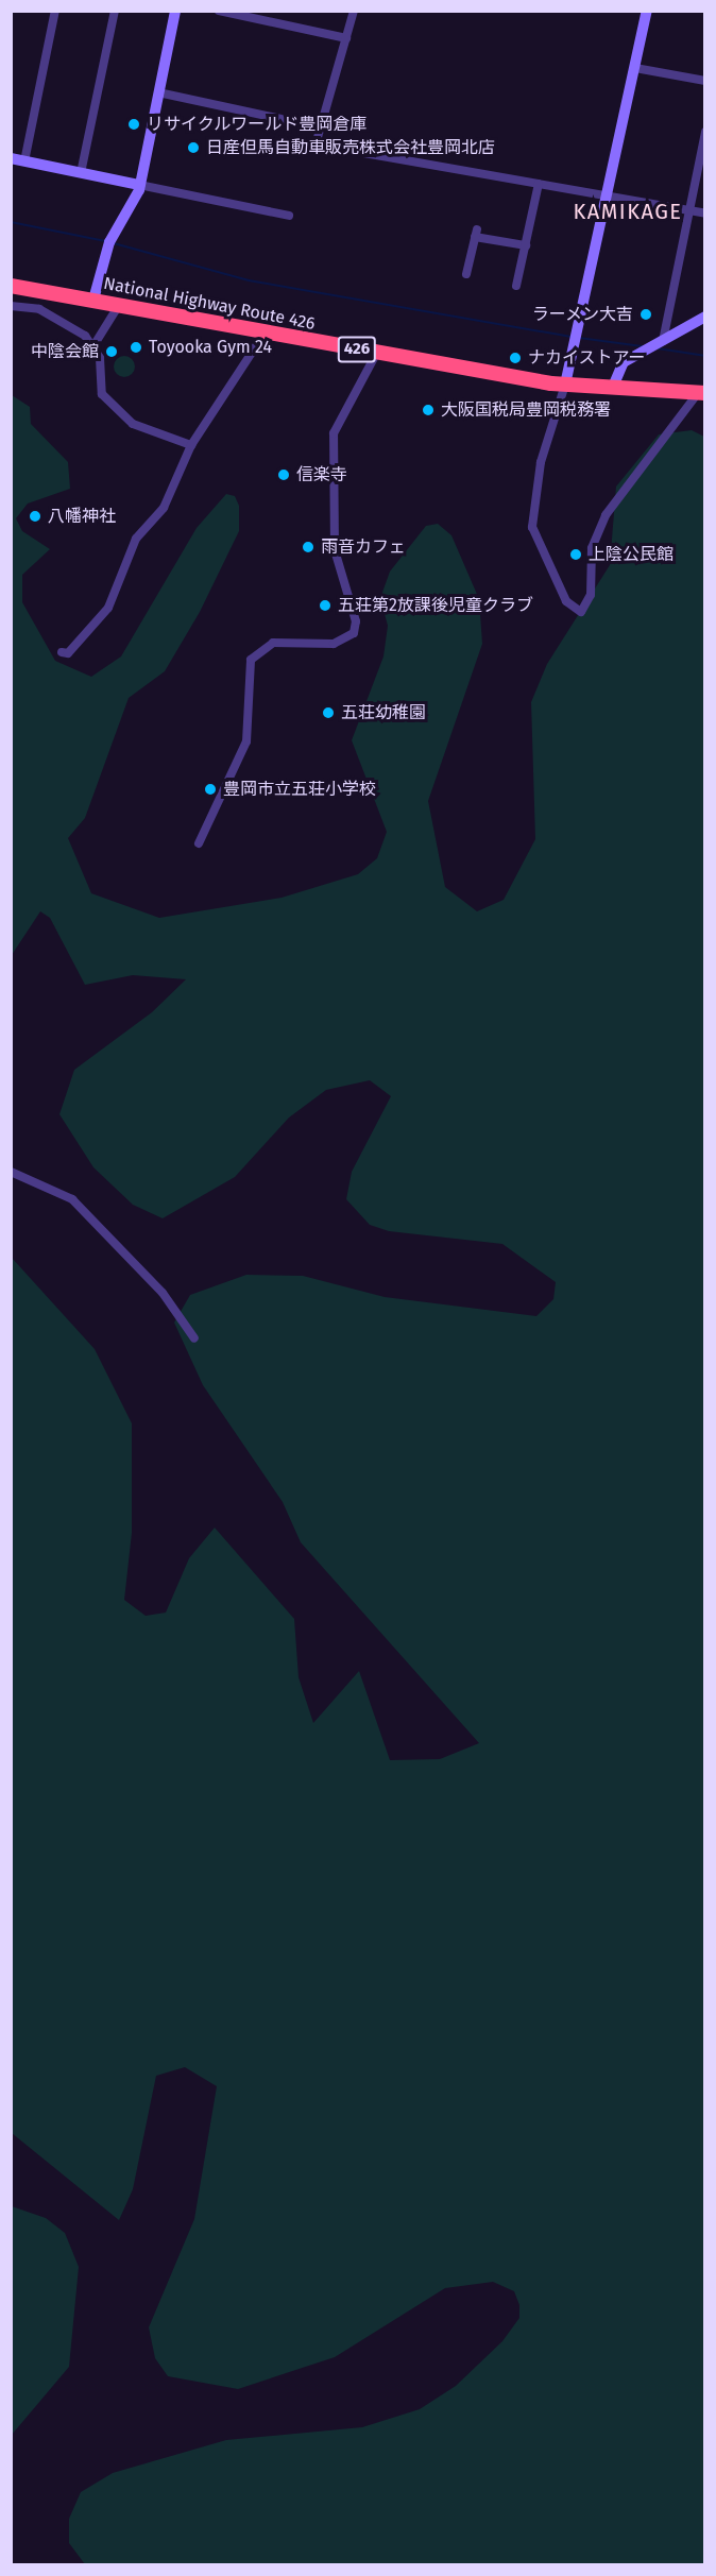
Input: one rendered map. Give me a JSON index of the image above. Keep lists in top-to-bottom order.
{
  "streets": {
    "highway": ["National Highway Route 426", "426"]
  },
  "districts": ["KAMIKAGE"],
  "places": [
    "リサイクルワールド豊岡倉庫",
    "日産但馬自動車販売株式会社豊岡北店",
    "ラーメン大吉",
    "Toyooka Gym 24",
    "中陰会館",
    "ナカイストアー",
    "大阪国税局豊岡税務署",
    "信楽寺",
    "八幡神社",
    "雨音カフェ",
    "上陰公民館",
    "五荘第2放課後児童クラブ",
    "五荘幼稚園",
    "豊岡市立五荘小学校"
  ]
}
